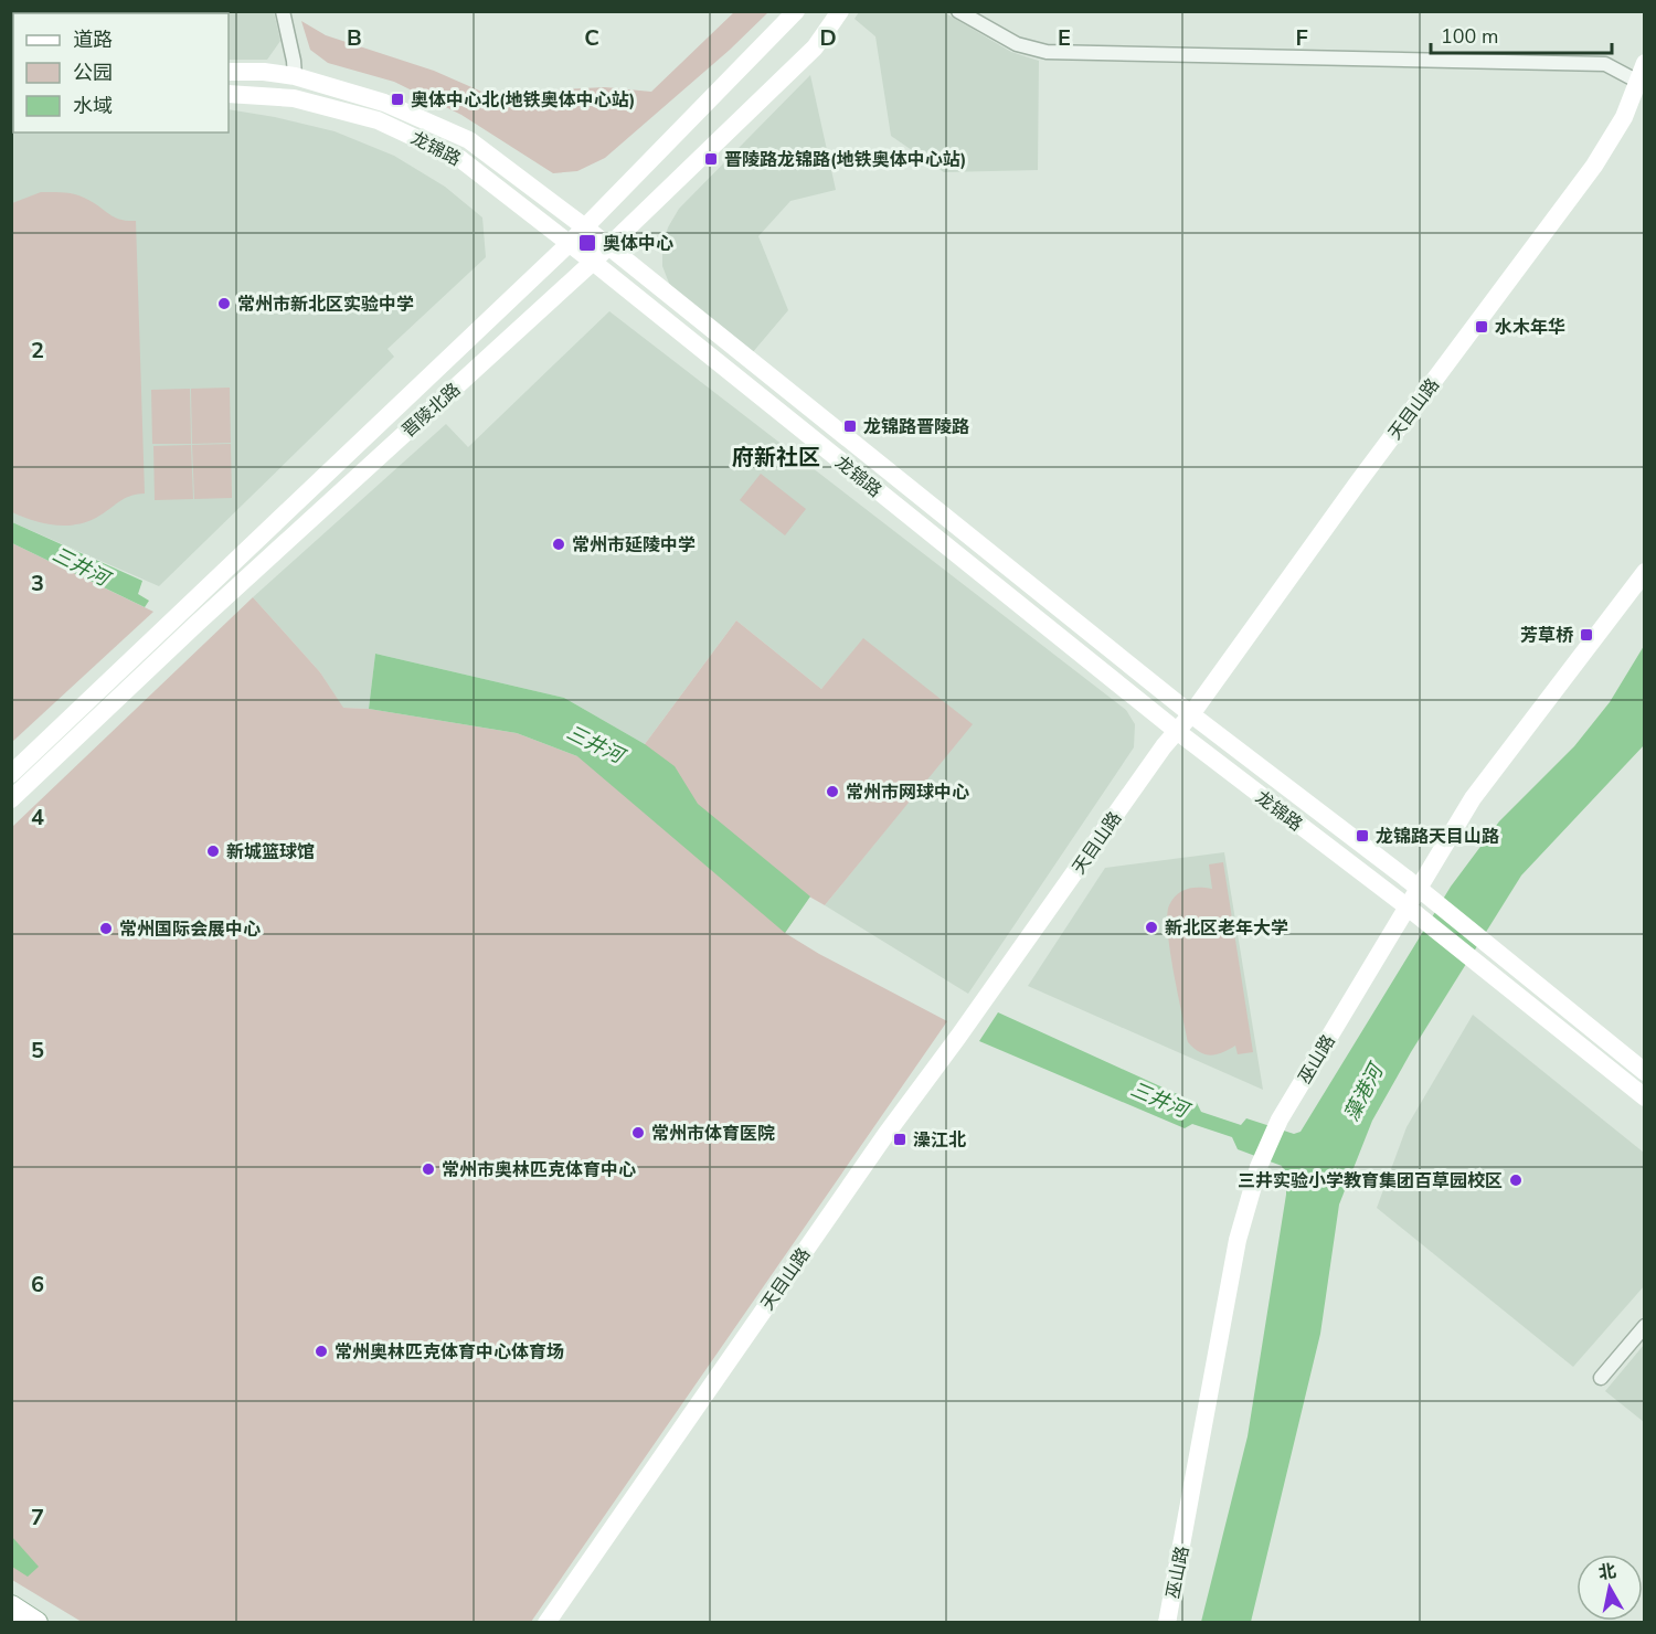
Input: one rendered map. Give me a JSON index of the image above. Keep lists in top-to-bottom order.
{
  "streets": {
    "main road": [
      "龙锦路",
      "天目山路",
      "晋陵北路",
      "巫山路"
    ]
  },
  "crossings": [
    ["龙锦路", "天目山路"],
    ["龙锦路", "晋陵北路"],
    ["龙锦路", "巫山路"]
  ],
  "districts": ["府新社区"],
  "water": ["三井河", "藻港河"],
  "places": {
    "transit": [
      "奥体中心北(地铁奥体中心站)",
      "晋陵路龙锦路(地铁奥体中心站)",
      "奥体中心",
      "水木年华",
      "龙锦路晋陵路",
      "芳草桥",
      "龙锦路天目山路",
      "澡江北"
    ],
    "other": [
      "常州市新北区实验中学",
      "常州市延陵中学",
      "常州市网球中心",
      "新城篮球馆",
      "新北区老年大学",
      "常州国际会展中心",
      "常州市体育医院",
      "常州市奥林匹克体育中心",
      "三井实验小学教育集团百草园校区",
      "常州奥林匹克体育中心体育场"
    ]
  },
  "legend": ["道路", "公园", "水域"],
  "scale_bar": "100 m",
  "north": "top",
  "grid": {
    "columns": [
      "B",
      "C",
      "D",
      "E",
      "F"
    ],
    "rows": [
      "2",
      "3",
      "4",
      "5",
      "6",
      "7"
    ]
  }
}
